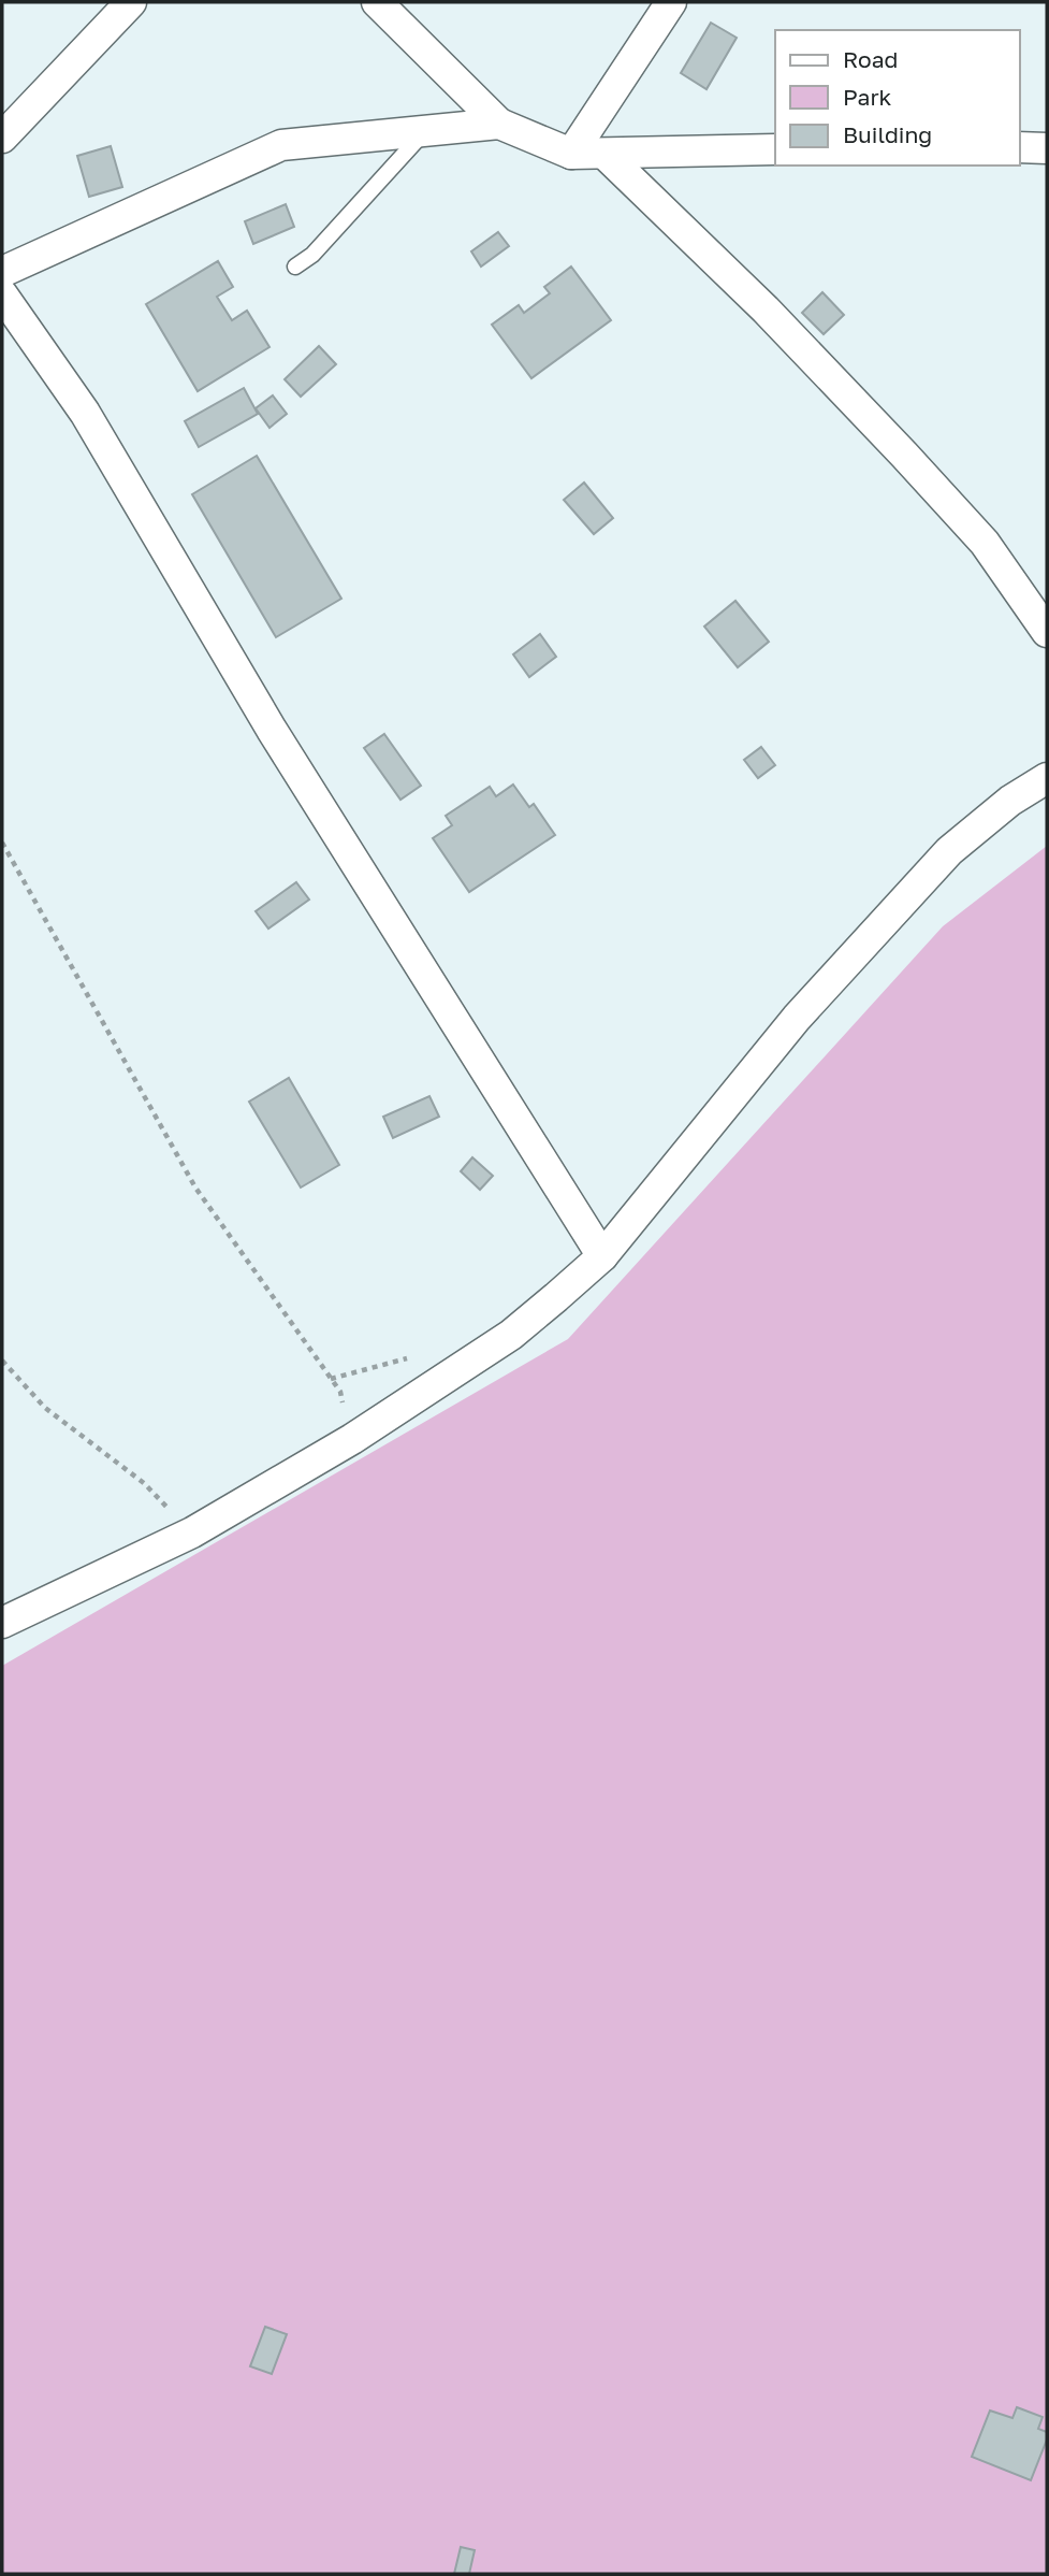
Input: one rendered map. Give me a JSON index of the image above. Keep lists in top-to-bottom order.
{
  "legend": ["Road", "Park", "Building"]
}
